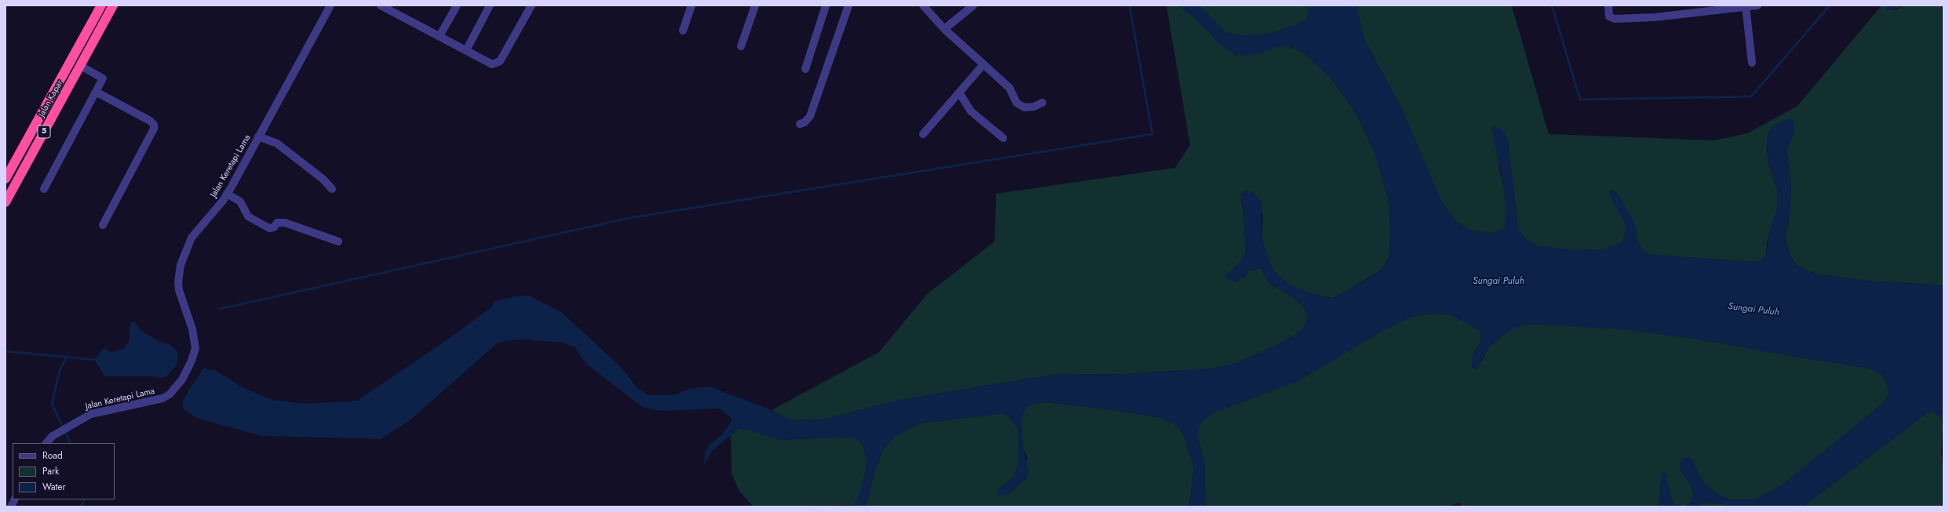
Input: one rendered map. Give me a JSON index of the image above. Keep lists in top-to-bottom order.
{
  "streets": {
    "highway": ["Jalan Kapar", "5"],
    "street": ["Jalan Keretapi Lama"]
  },
  "water": ["Sungai Puluh"],
  "legend": ["Road", "Park", "Water"]
}
